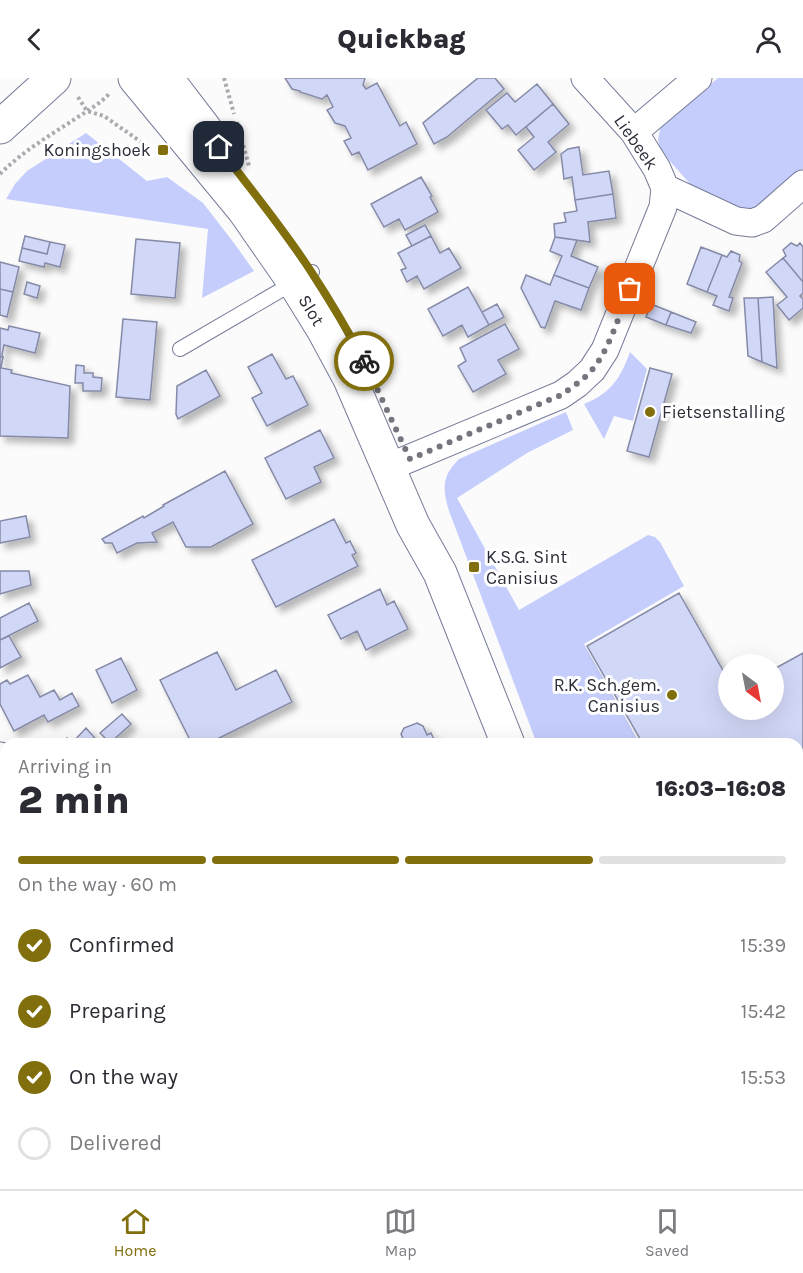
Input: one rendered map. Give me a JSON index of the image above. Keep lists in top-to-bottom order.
{
  "streets": {
    "street": ["Liebeek", "Slot"]
  },
  "crossings": [
    ["Liebeek", "Slot"]
  ],
  "places": {
    "transit": ["Koningshoek", "K.S.G. Sint Canisius"],
    "other": ["Fietsenstalling", "R.K. Sch.gem. Canisius"]
  },
  "north": "bottom right",
  "page": {
    "header": "Quickbag",
    "heading": ["2 min", "Arriving in", "16:03–16:08"],
    "bar": "On the way · 60 m",
    "list": [
      ["Confirmed", "15:39"],
      ["Preparing", "15:42"],
      ["On the way", "15:53"],
      "Delivered"
    ],
    "tabs": ["Home", "Map", "Saved"]
  }
}
